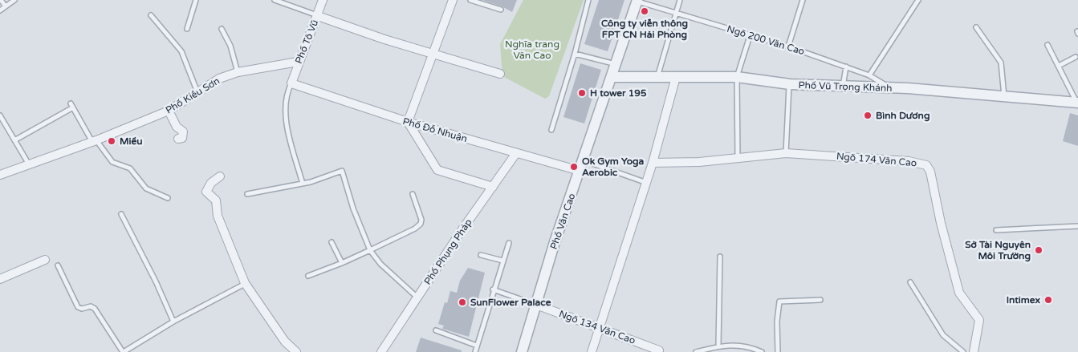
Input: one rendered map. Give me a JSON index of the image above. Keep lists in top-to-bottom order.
{
  "streets": {
    "street": [
      "Phố Tô Vũ",
      "Phố Vũ Trọng Khánh",
      "Phố Kiều Sơn",
      "Phố Đỗ Nhuận",
      "Ngõ 174 Văn Cao",
      "Phố Văn Cao",
      "Phố Phụng Pháp",
      "Ngõ 134 Văn Cao"
    ],
    "lane": ["Ngõ 200 Văn Cao"]
  },
  "crossings": [
    ["Ngõ 200 Văn Cao", "Phố Vũ Trọng Khánh"],
    ["Ngõ 200 Văn Cao", "Phố Văn Cao"],
    ["Phố Tô Vũ", "Phố Kiều Sơn"],
    ["Phố Tô Vũ", "Phố Đỗ Nhuận"],
    ["Phố Vũ Trọng Khánh", "Phố Văn Cao"],
    ["Phố Đỗ Nhuận", "Phố Văn Cao"],
    ["Phố Đỗ Nhuận", "Phố Phụng Pháp"],
    ["Phố Văn Cao", "Ngõ 134 Văn Cao"]
  ],
  "parks": ["Nghĩa trang Văn Cao"],
  "places": [
    "Công ty viễn thông FPT CN Hải Phòng",
    "H tower 195",
    "Bình Dương",
    "Miếu",
    "Ok Gym Yoga Aerobic",
    "Sở Tài Nguyên Môi Trường",
    "Intimex",
    "SunFlower Palace"
  ]
}
